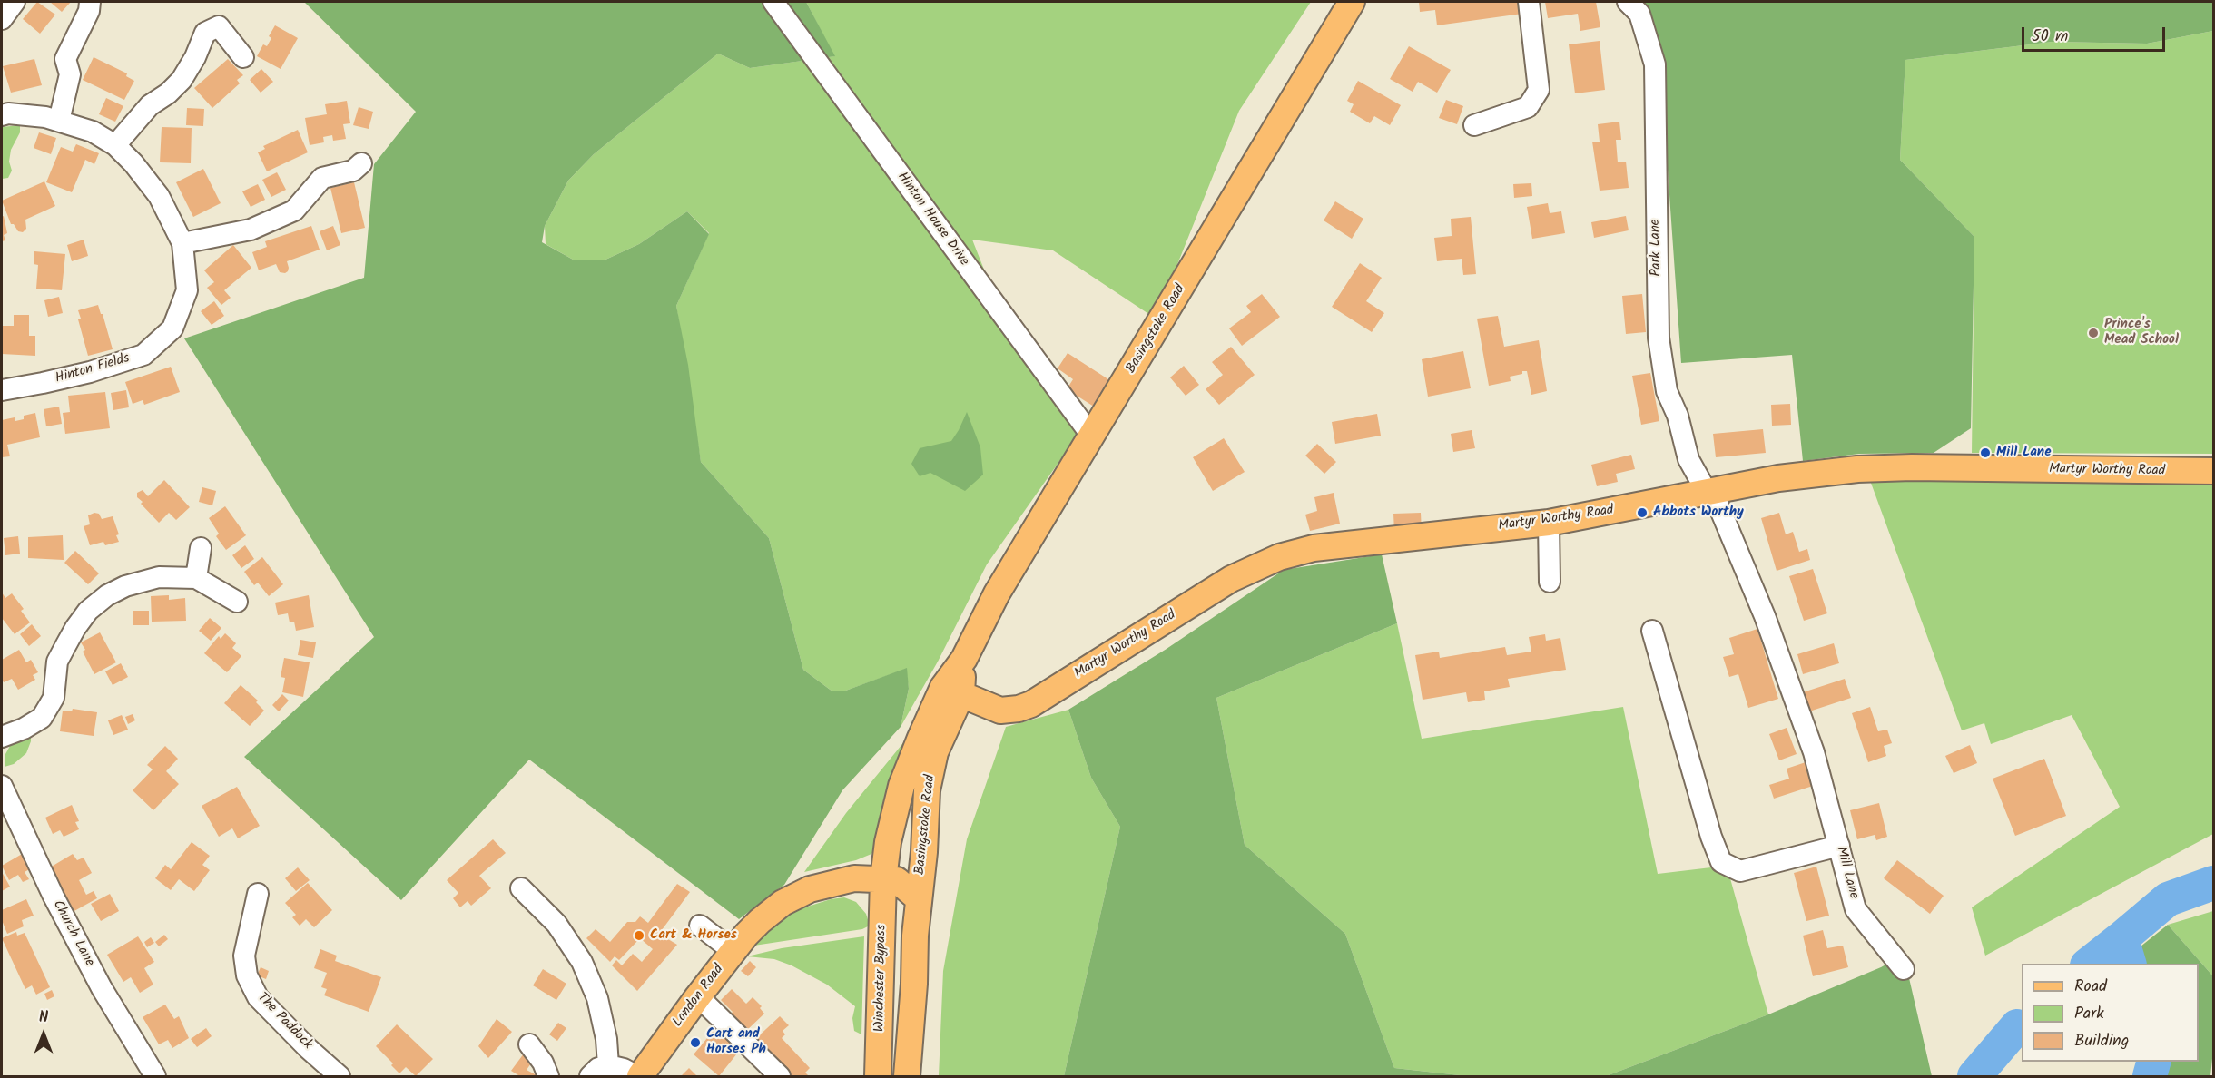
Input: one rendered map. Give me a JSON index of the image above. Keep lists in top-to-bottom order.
{
  "streets": {
    "main road": [
      "Basingstoke Road",
      "Martyr Worthy Road",
      "Winchester Bypass",
      "London Road"
    ],
    "street": [
      "Hinton House Drive",
      "Park Lane",
      "Hinton Fields",
      "Mill Lane",
      "Church Lane",
      "The Paddock"
    ]
  },
  "crossings": [
    ["Hinton House Drive", "Basingstoke Road"],
    ["Park Lane", "Martyr Worthy Road"],
    ["Park Lane", "Mill Lane"],
    ["Basingstoke Road", "Martyr Worthy Road"],
    ["Basingstoke Road", "Winchester Bypass"],
    ["Basingstoke Road", "London Road"],
    ["Martyr Worthy Road", "Mill Lane"],
    ["Winchester Bypass", "London Road"]
  ],
  "places": [
    "Prince's Mead School",
    "Mill Lane",
    "Abbots Worthy",
    "Cart & Horses",
    "Cart and Horses Ph"
  ],
  "legend": ["Road", "Park", "Building"],
  "scale_bar": "50 m",
  "north": "top"
}
